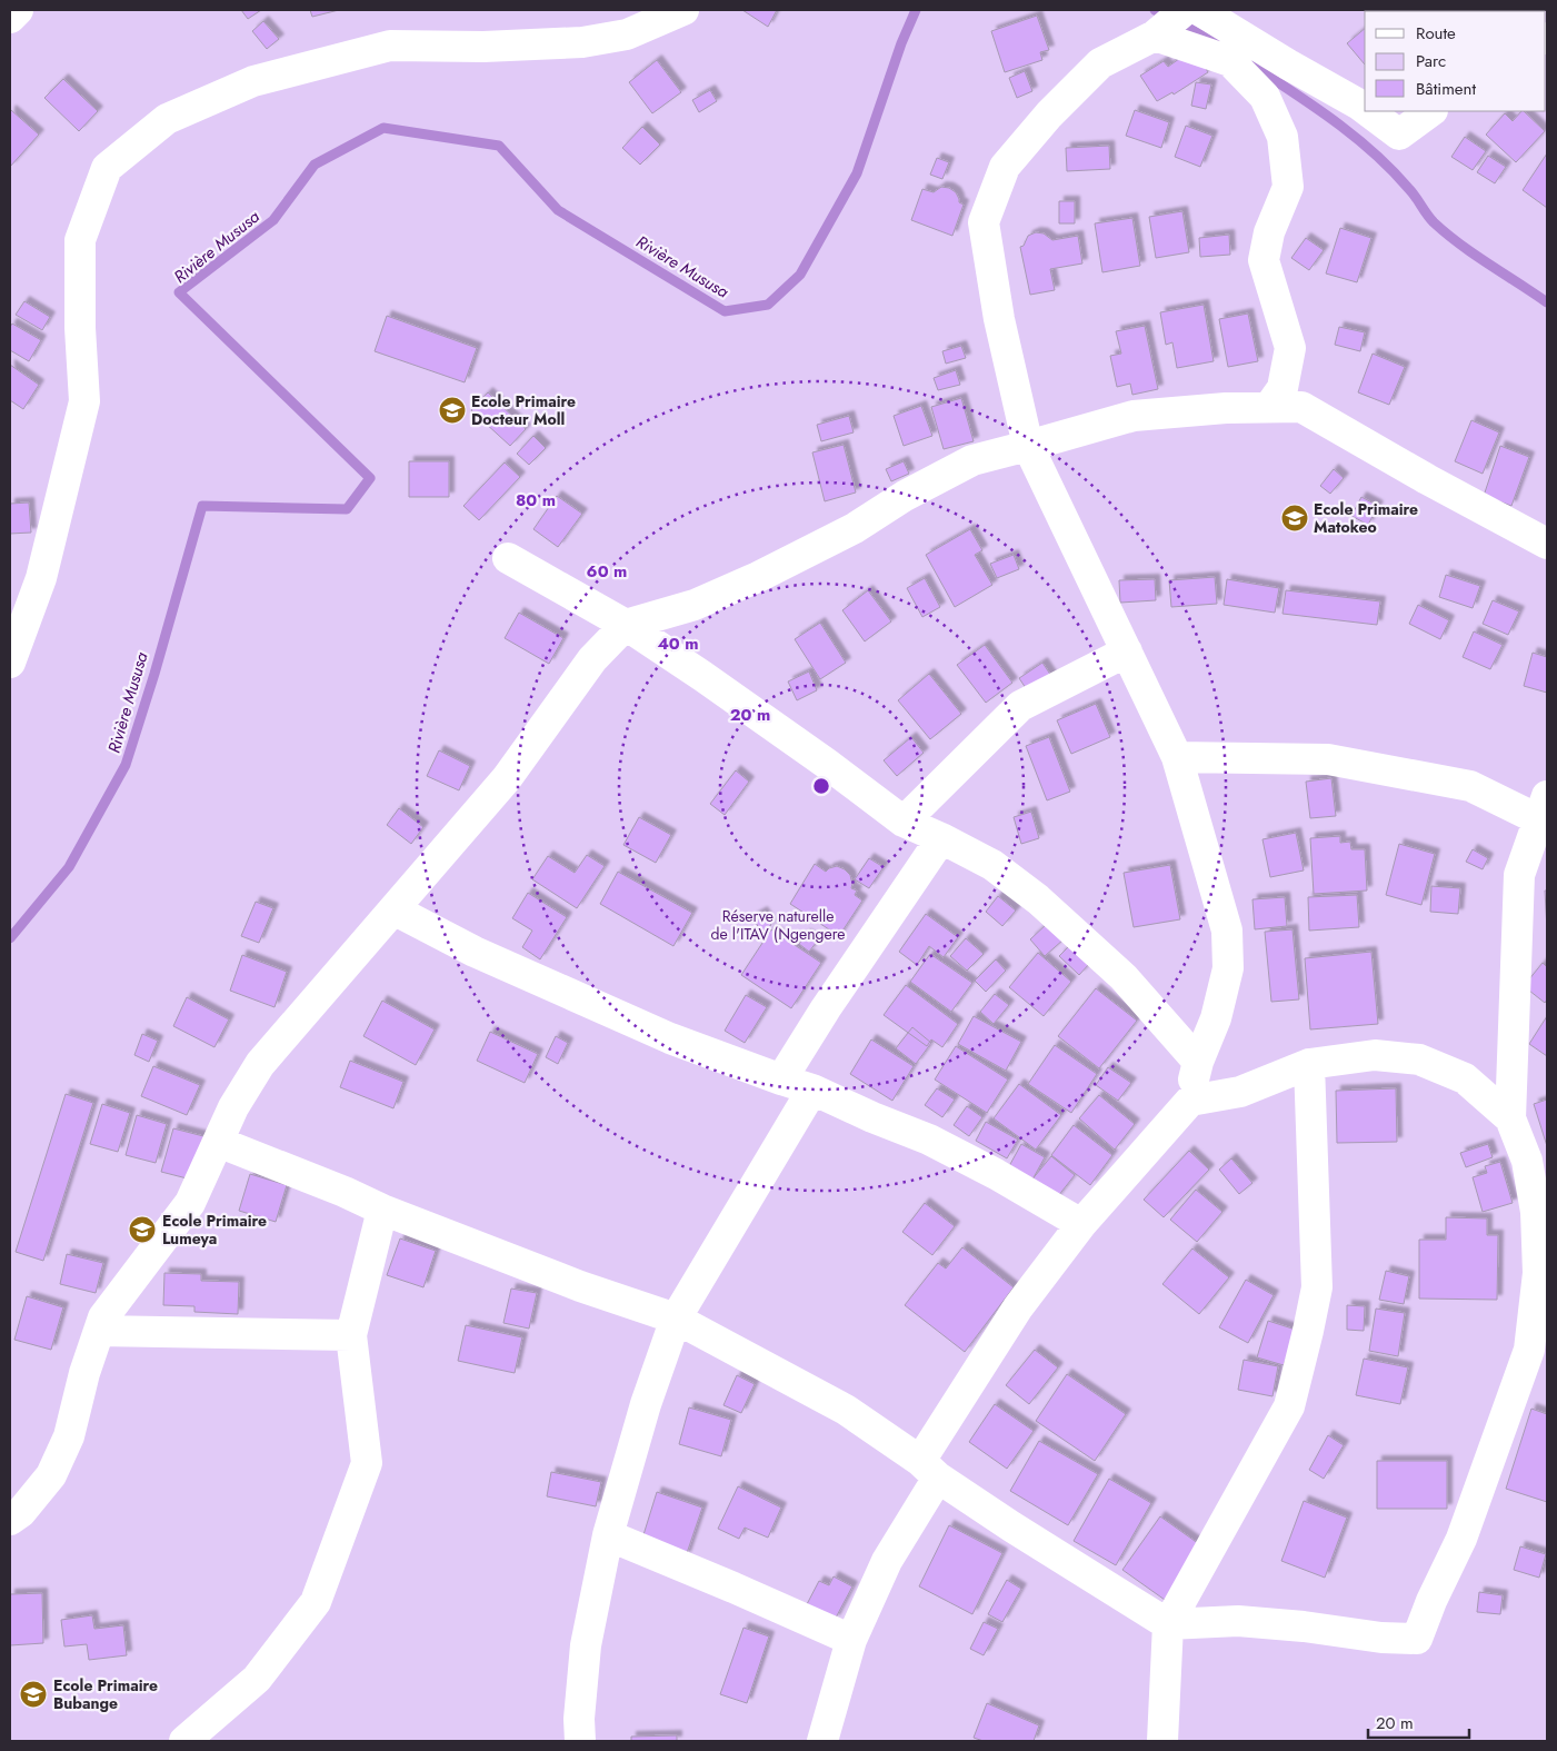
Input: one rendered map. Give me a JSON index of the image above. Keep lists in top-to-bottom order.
{
  "water": ["Rivière Mususa"],
  "parks": ["Réserve naturelle de l'ITAV (Ngengere"],
  "places": {
    "school or university": [
      "Ecole Primaire Docteur Moll",
      "Ecole Primaire Matokeo",
      "Ecole Primaire Lumeya",
      "Ecole Primaire Bubange"
    ]
  },
  "legend": ["Route", "Parc", "Bâtiment"],
  "scale_bar": "20 m",
  "rings": [
    "80 m",
    "60 m",
    "40 m",
    "20 m"
  ]
}
